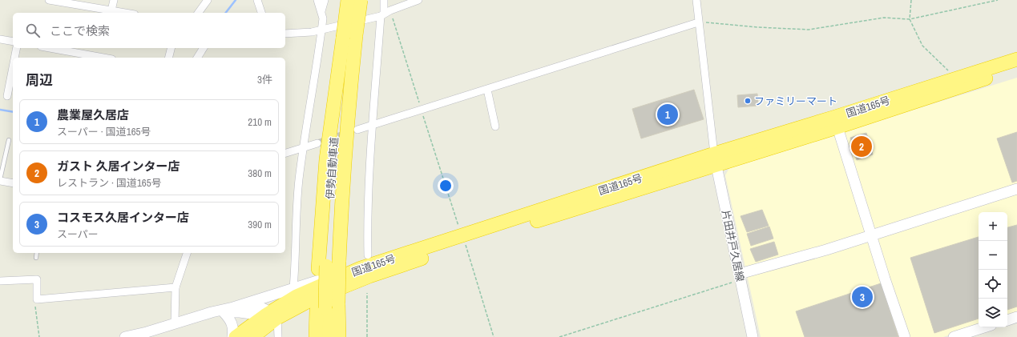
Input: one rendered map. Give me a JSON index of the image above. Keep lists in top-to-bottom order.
{
  "streets": {
    "highway": ["国道165号", "伊勢自動車道"],
    "street": ["片田井戸久居線"]
  },
  "crossings": [
    ["国道165号", "片田井戸久居線"]
  ],
  "places": ["ファミリーマート"],
  "page": {
    "search": "ここで検索",
    "heading": ["周辺", "3件"],
    "list": [
      {
        "mark": "1",
        "name": "農業屋久居店",
        "note": "スーパー · 国道165号",
        "value": "210 m"
      },
      {
        "mark": "2",
        "name": "ガスト 久居インター店",
        "note": "レストラン · 国道165号",
        "value": "380 m"
      },
      {
        "mark": "3",
        "name": "コスモス久居インター店",
        "note": "スーパー",
        "value": "390 m"
      }
    ],
    "pins": ["1", "2", "3"],
    "map_buttons": ["+", "−"]
  }
}
